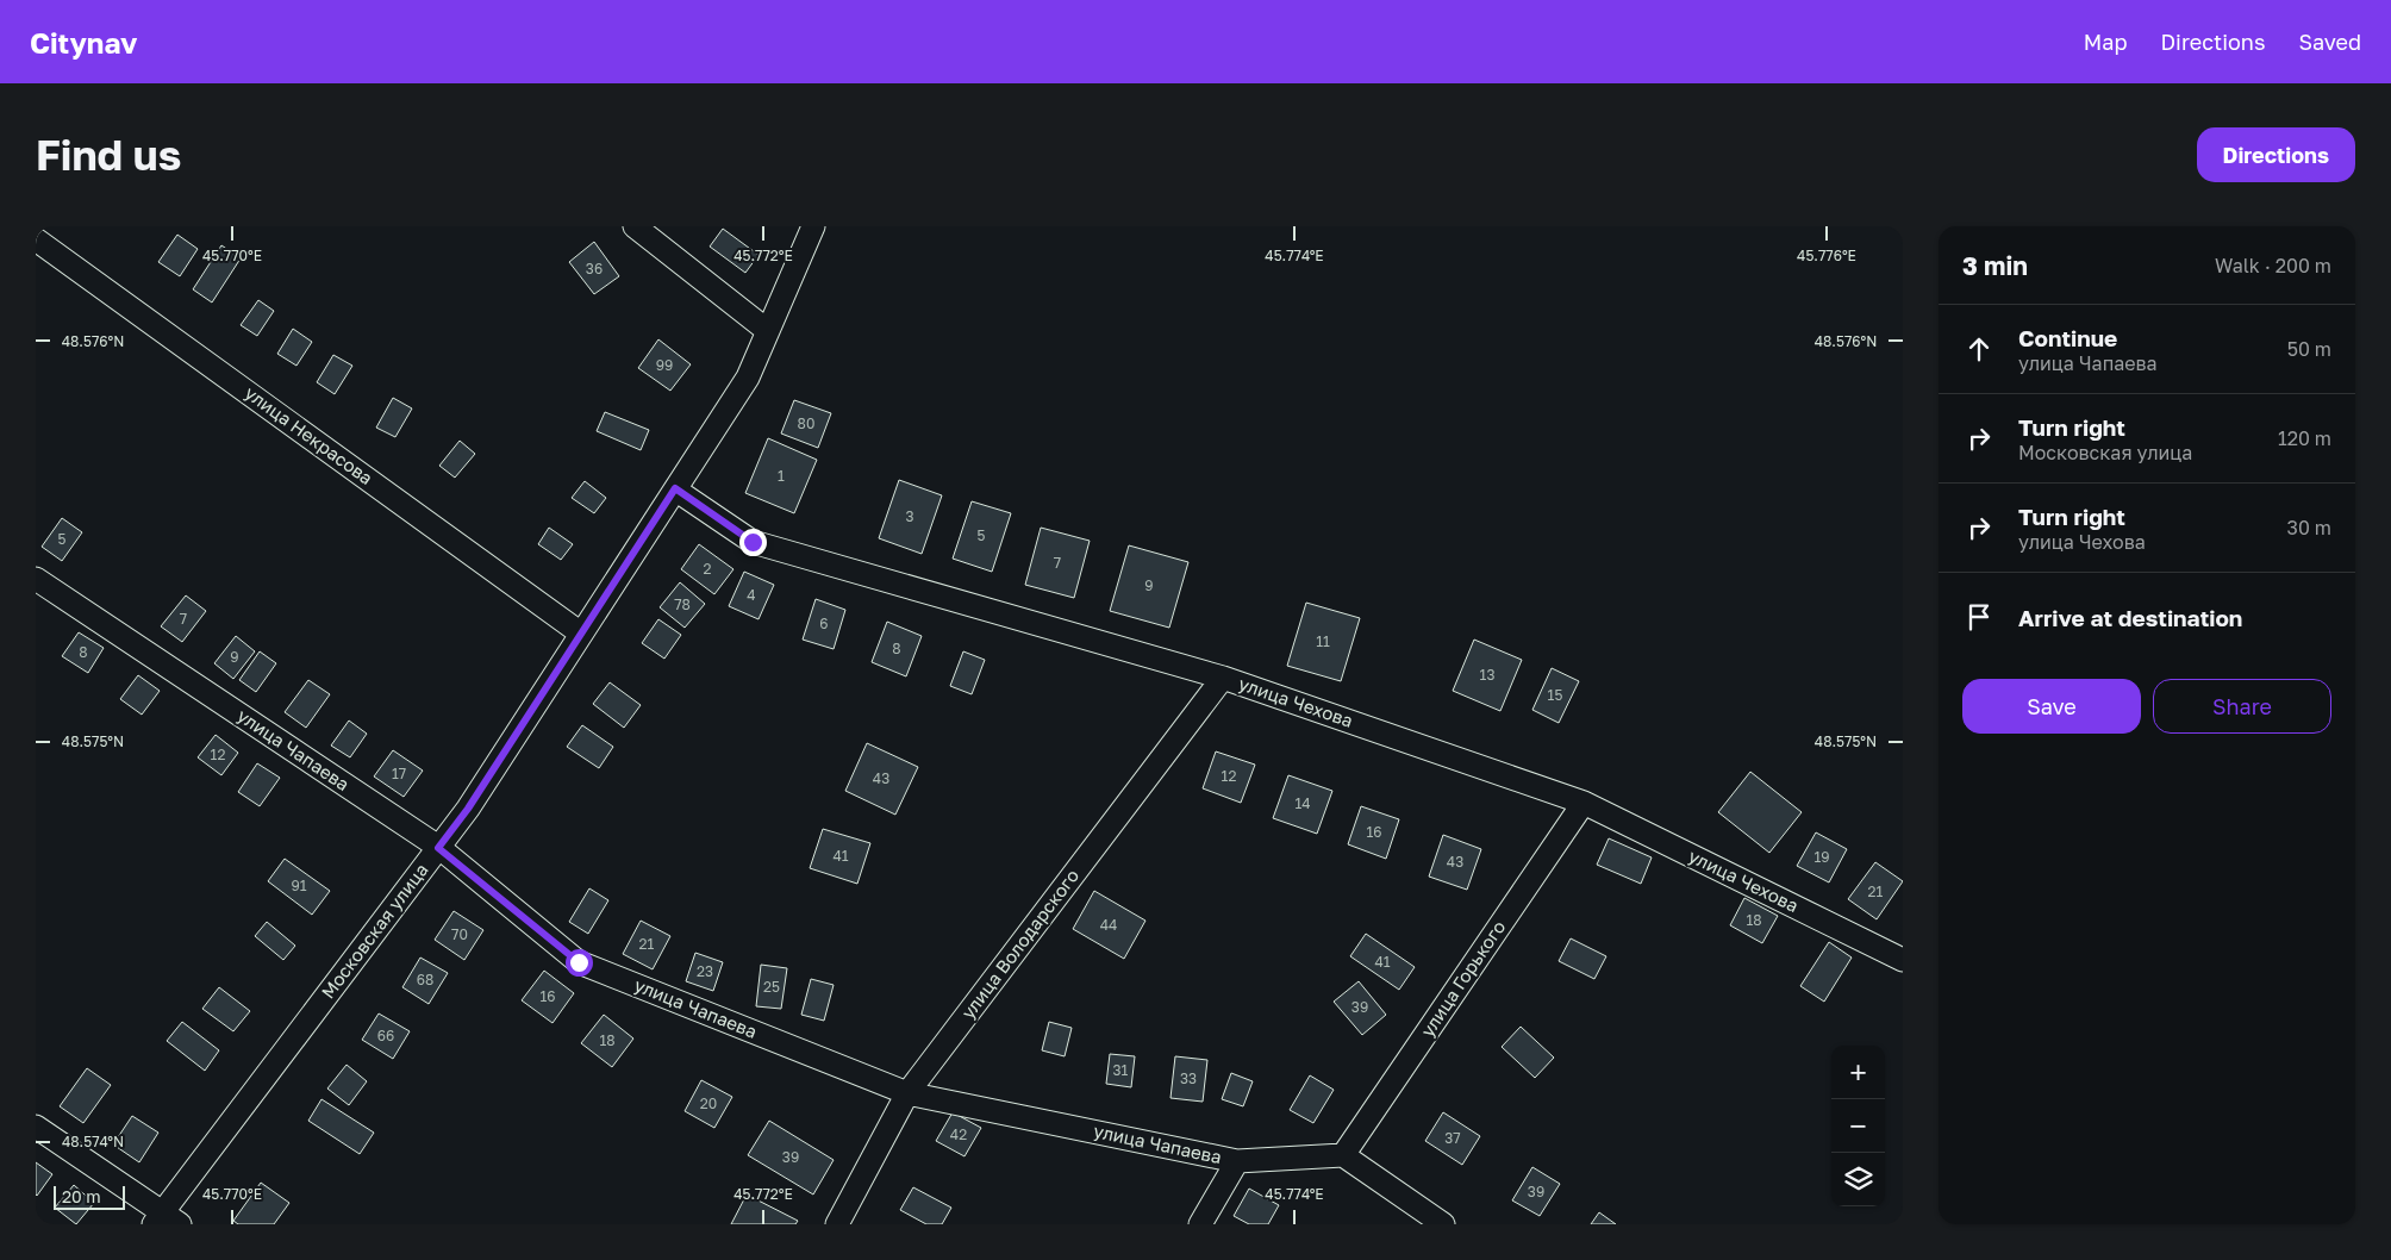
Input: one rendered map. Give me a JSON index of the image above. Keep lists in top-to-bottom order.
{
  "streets": {
    "street": [
      "улица Некрасова",
      "улица Чехова",
      "улица Чапаева",
      "Московская улица",
      "улица Володарского",
      "улица Горького"
    ]
  },
  "crossings": [
    ["улица Некрасова", "Московская улица"],
    ["улица Чехова", "Московская улица"],
    ["улица Чехова", "улица Володарского"],
    ["улица Чехова", "улица Горького"],
    ["улица Чапаева", "Московская улица"],
    ["улица Чапаева", "улица Володарского"],
    ["улица Чапаева", "улица Горького"]
  ],
  "house_numbers": [
    "36",
    "99",
    "80",
    "1",
    "3",
    "5",
    "5",
    "7",
    "2",
    "9",
    "4",
    "78",
    "7",
    "6",
    "11",
    "8",
    "8",
    "9",
    "13",
    "15",
    "12",
    "17",
    "12",
    "43",
    "14",
    "16",
    "41",
    "19",
    "43",
    "91",
    "21",
    "18",
    "44",
    "70",
    "21",
    "41",
    "23",
    "68",
    "25",
    "16",
    "39",
    "66",
    "18",
    "31",
    "33",
    "20",
    "42",
    "37",
    "39",
    "39"
  ],
  "scale_bar": "20 m",
  "page": {
    "header": "Citynav",
    "nav": ["Map", "Directions", "Saved"],
    "buttons": [
      "Directions",
      ["Save", "Share"]
    ],
    "title": "Find us",
    "heading": ["3 min", "Walk · 200 m"],
    "list": [
      ["Continue", "улица Чапаева", "50 m"],
      ["Turn right", "Московская улица", "120 m"],
      ["Turn right", "улица Чехова", "30 m"],
      "Arrive at destination"
    ],
    "map_buttons": ["+", "−"],
    "scale": "20 m"
  },
  "coordinates": [
    "45.770°E",
    "45.772°E",
    "45.774°E",
    "45.776°E",
    "48.576°N",
    "48.575°N",
    "48.574°N"
  ]
}
